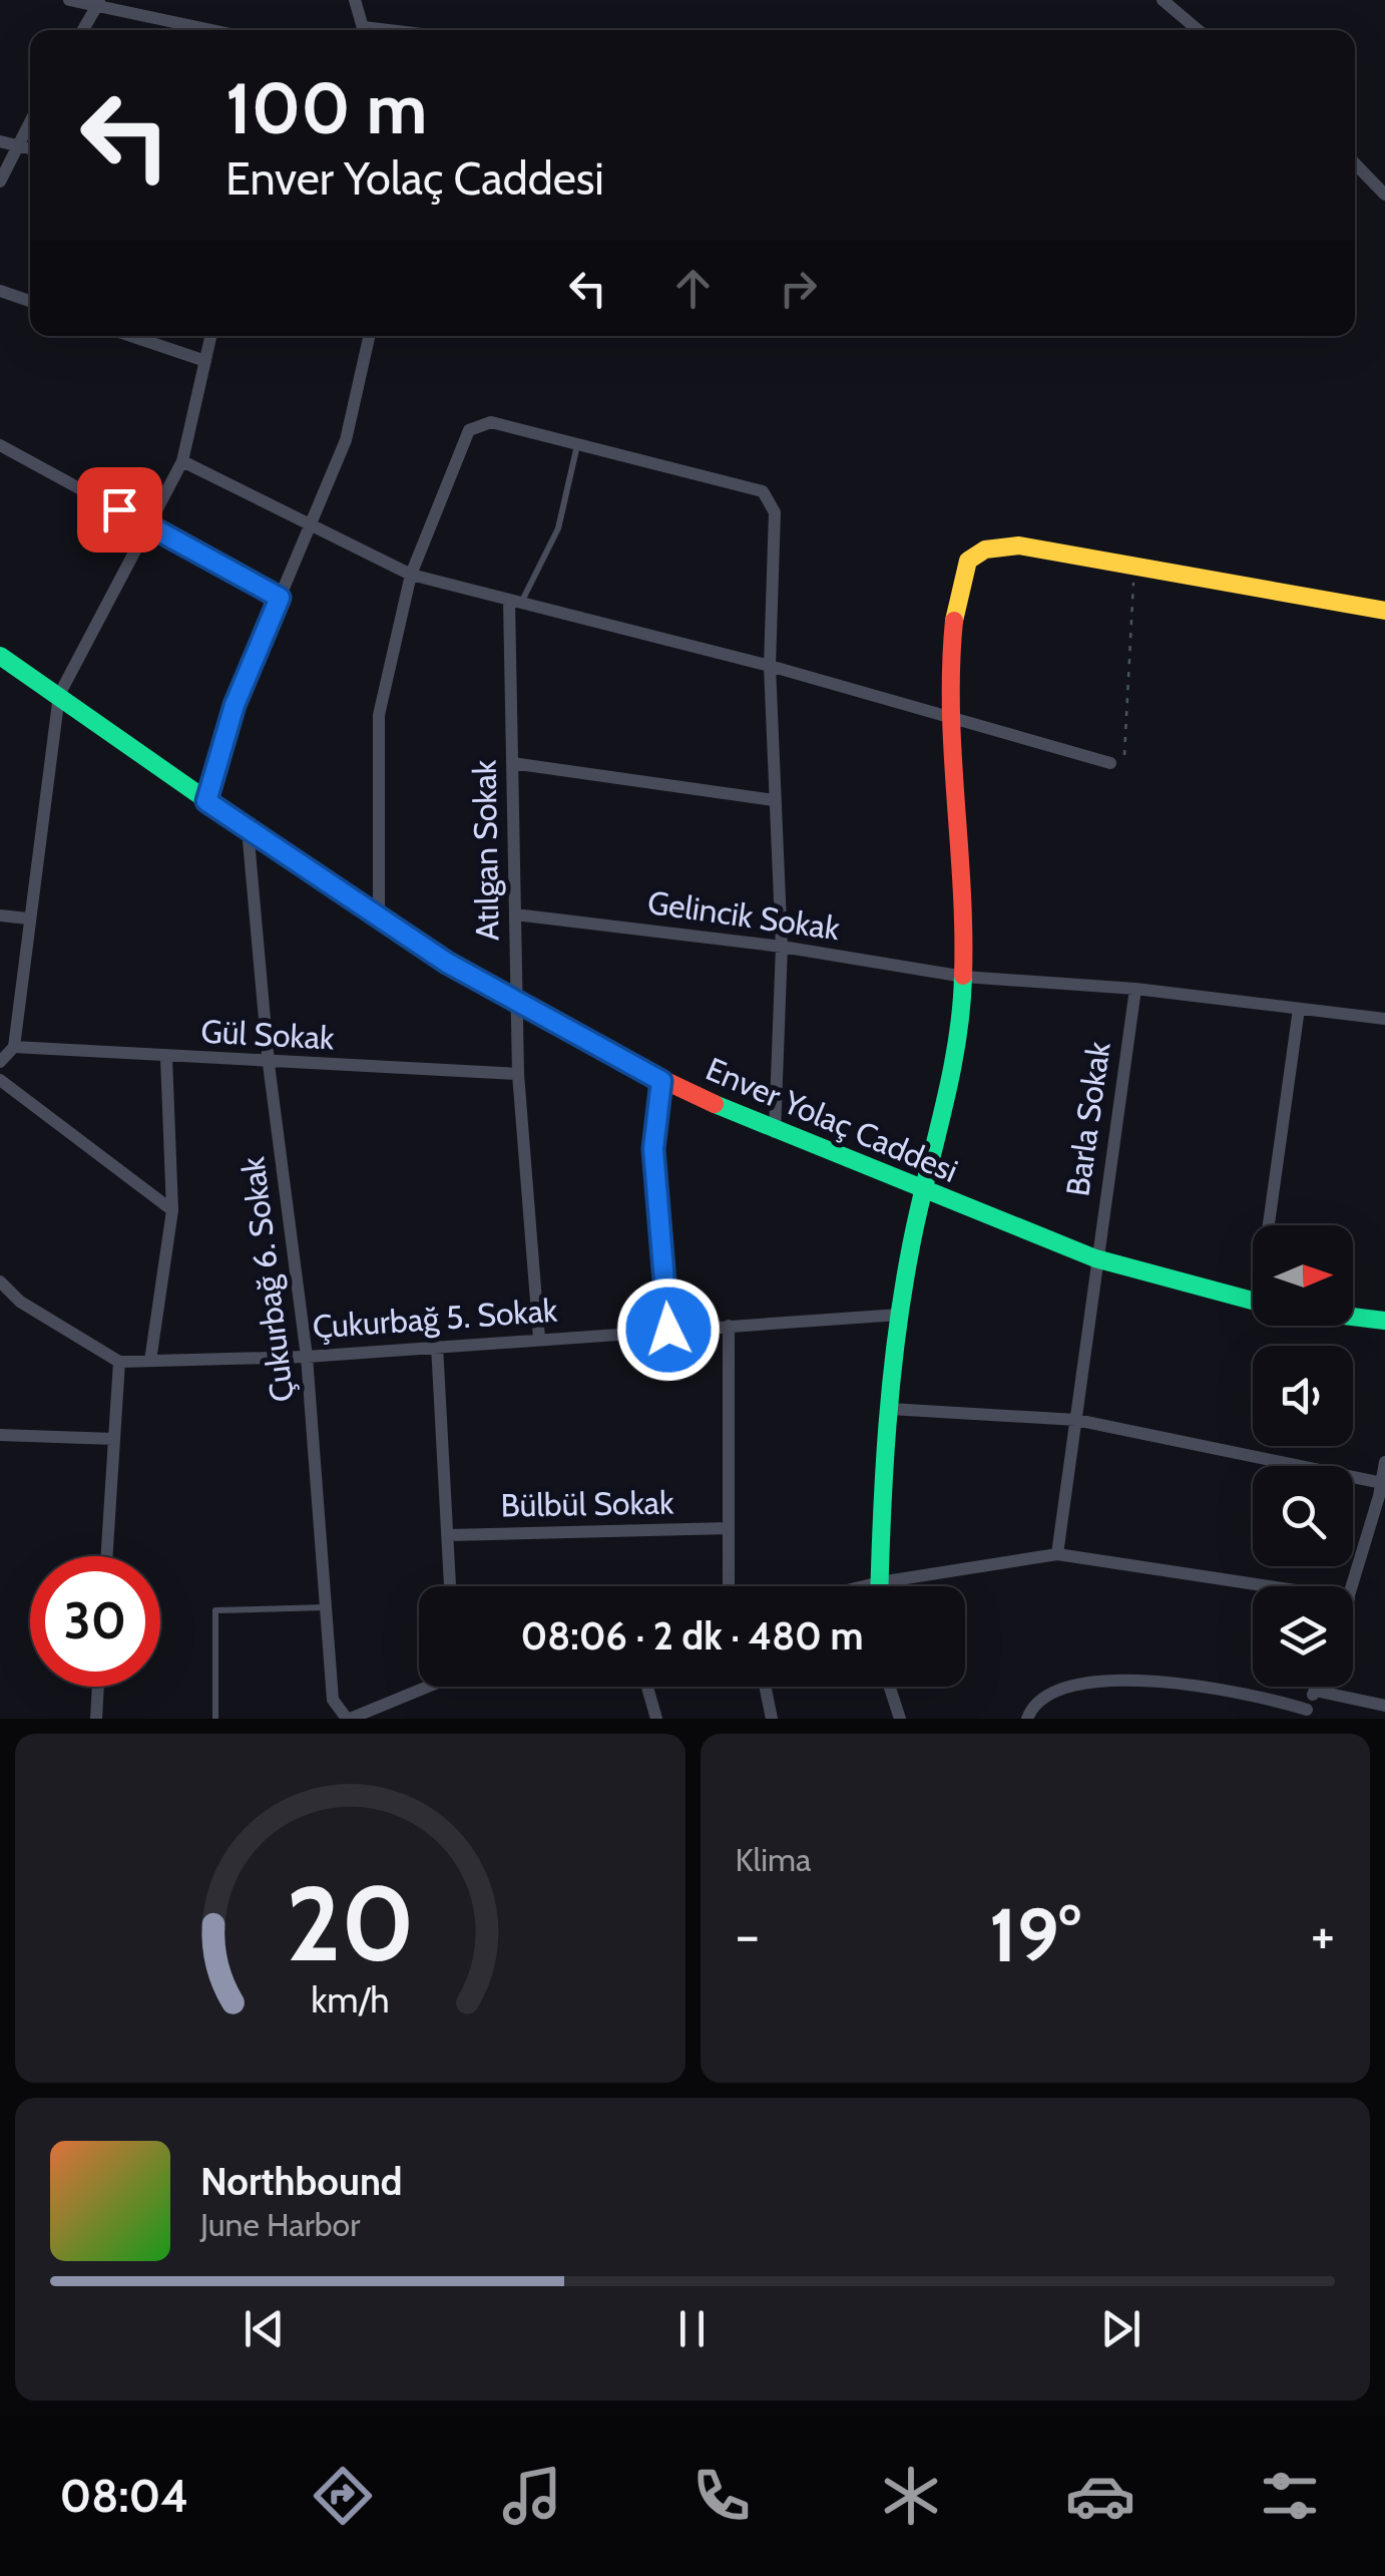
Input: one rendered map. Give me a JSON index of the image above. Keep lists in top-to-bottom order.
{
  "streets": {
    "street": [
      "Atılgan Sokak",
      "Gelincik Sokak",
      "Gül Sokak",
      "Barla Sokak",
      "Enver Yolaç Caddesi",
      "Çukurbağ 6. Sokak",
      "Çukurbağ 5. Sokak",
      "Bülbül Sokak"
    ]
  },
  "crossings": [
    ["Atılgan Sokak", "Gelincik Sokak"],
    ["Atılgan Sokak", "Gül Sokak"],
    ["Atılgan Sokak", "Enver Yolaç Caddesi"],
    ["Atılgan Sokak", "Çukurbağ 5. Sokak"],
    ["Gelincik Sokak", "Barla Sokak"],
    ["Gül Sokak", "Çukurbağ 6. Sokak"],
    ["Barla Sokak", "Enver Yolaç Caddesi"],
    ["Enver Yolaç Caddesi", "Çukurbağ 6. Sokak"],
    ["Çukurbağ 6. Sokak", "Çukurbağ 5. Sokak"]
  ],
  "north": "right",
  "page": {
    "turn": ["100 m", "Enver Yolaç Caddesi"],
    "limit": "30",
    "trip": "08:06 · 2 dk · 480 m",
    "tile": "Klima",
    "heat": ["−", "19°", "+"],
    "song": ["Northbound", "June Harbor"],
    "tabs": "08:04",
    "gauge": ["20", "km/h"]
  }
}
